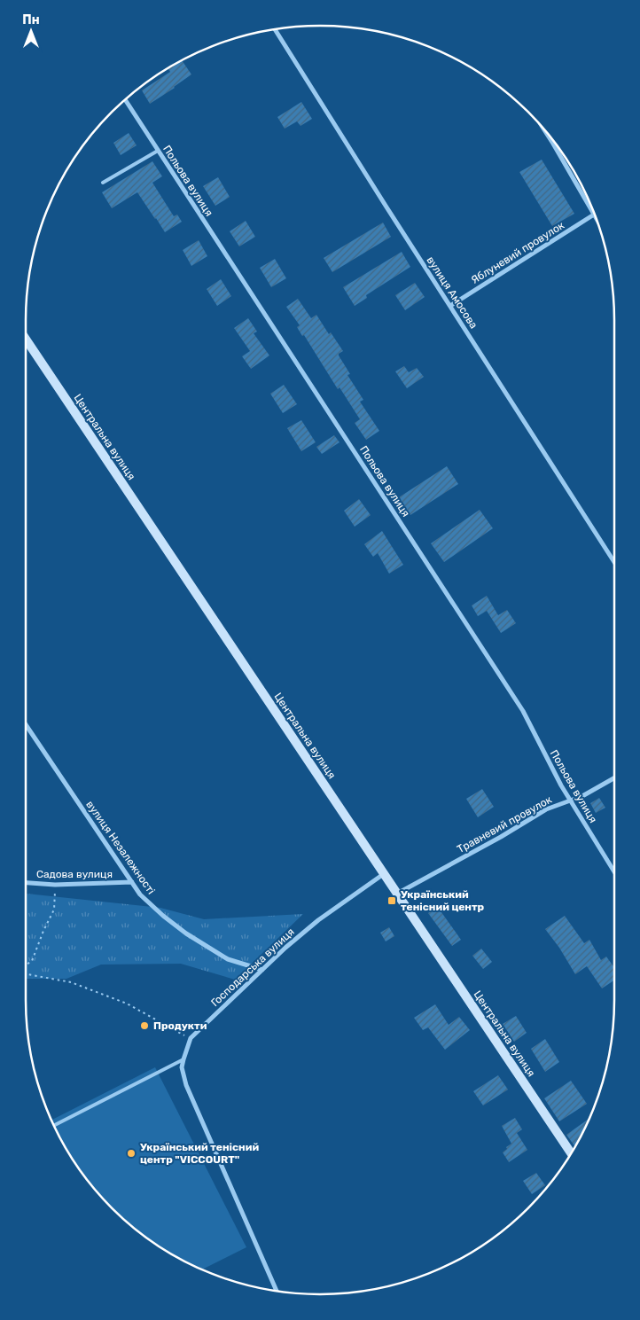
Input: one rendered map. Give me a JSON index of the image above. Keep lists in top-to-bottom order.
{
  "streets": {
    "main road": ["Центральна вулиця"],
    "street": [
      "Польова вулиця",
      "Яблуневий провулок",
      "вулиця Амосова",
      "Травневий провулок",
      "вулиця Незалежності",
      "Садова вулиця",
      "Господарська вулиця"
    ]
  },
  "crossings": [
    ["Польова вулиця", "Травневий провулок"],
    ["Яблуневий провулок", "вулиця Амосова"],
    ["Центральна вулиця", "Травневий провулок"],
    ["Центральна вулиця", "Господарська вулиця"],
    ["вулиця Незалежності", "Садова вулиця"],
    ["вулиця Незалежності", "Господарська вулиця"]
  ],
  "places": {
    "transit": ["Український тенісний центр"],
    "other": ["Продукти", "Український тенісний центр \"VICCOURT\""]
  },
  "north": "top"
}
